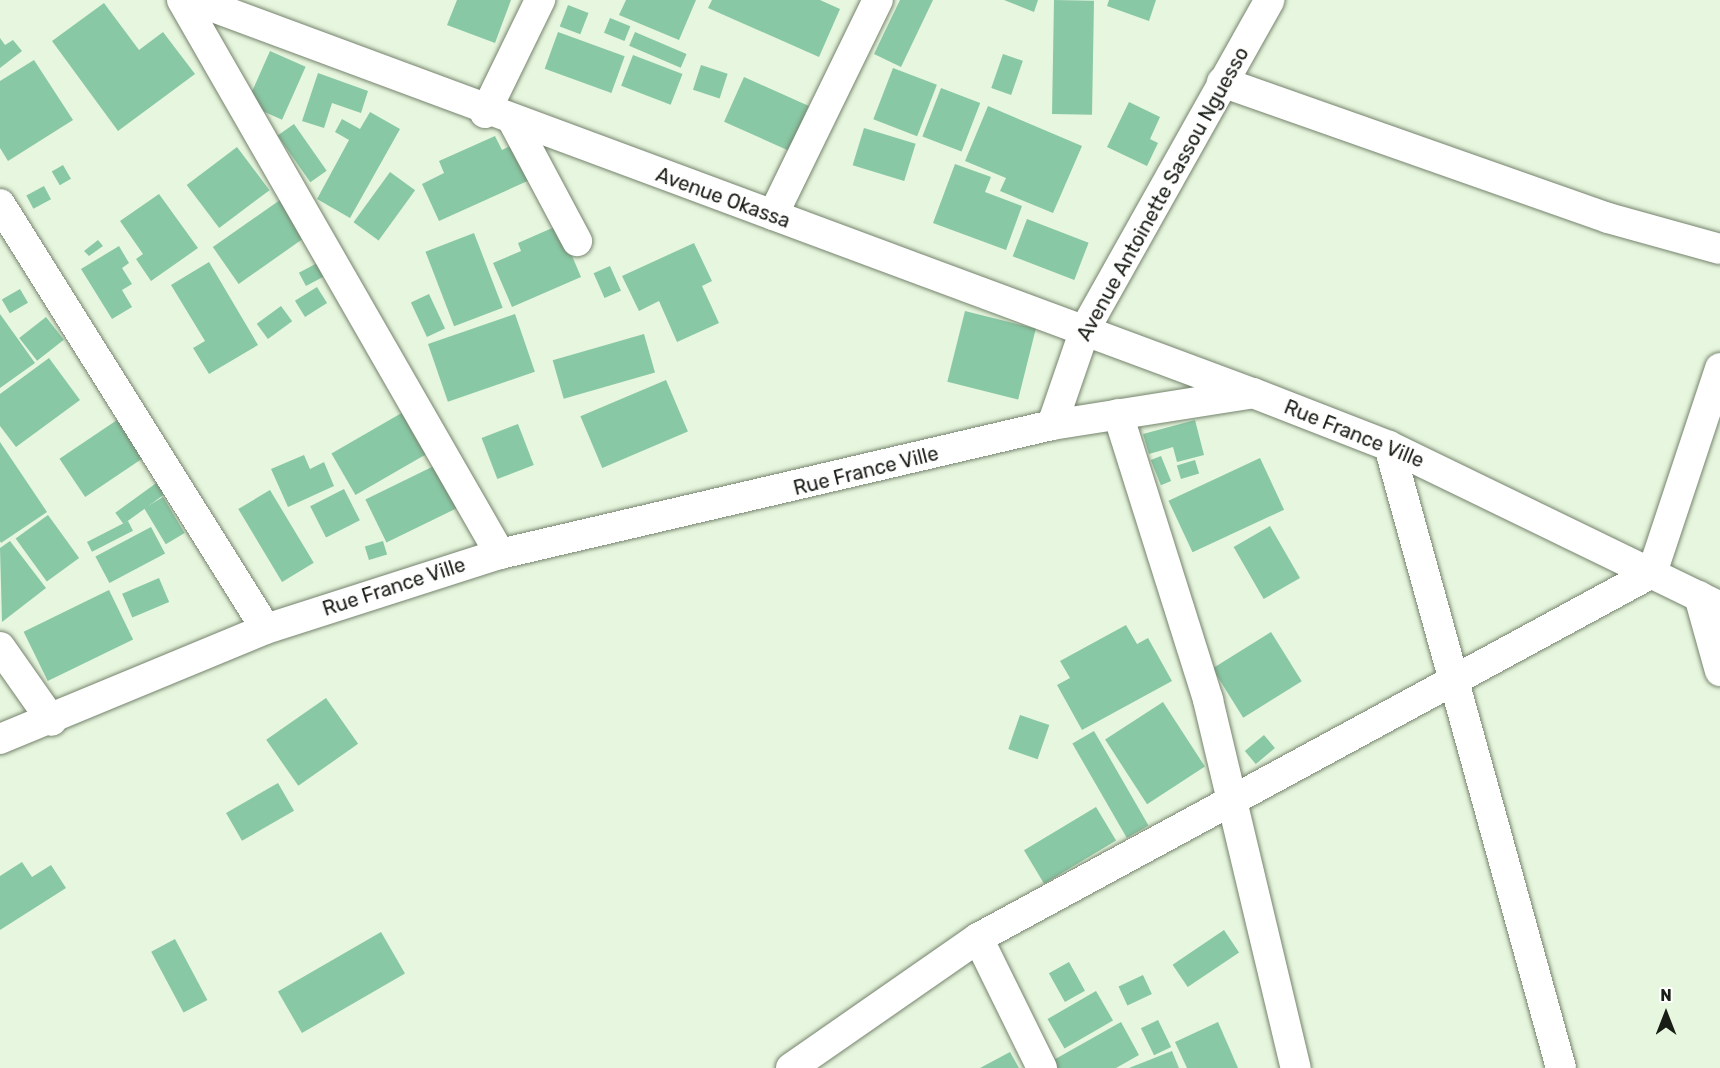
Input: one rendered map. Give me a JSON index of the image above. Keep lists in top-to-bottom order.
{
  "streets": {
    "street": ["Avenue Antoinette Sassou Nguesso", "Avenue Okassa", "Rue France Ville"]
  },
  "crossings": [
    ["Avenue Antoinette Sassou Nguesso", "Avenue Okassa"],
    ["Avenue Antoinette Sassou Nguesso", "Rue France Ville"],
    ["Avenue Okassa", "Rue France Ville"]
  ],
  "north": "top"
}
